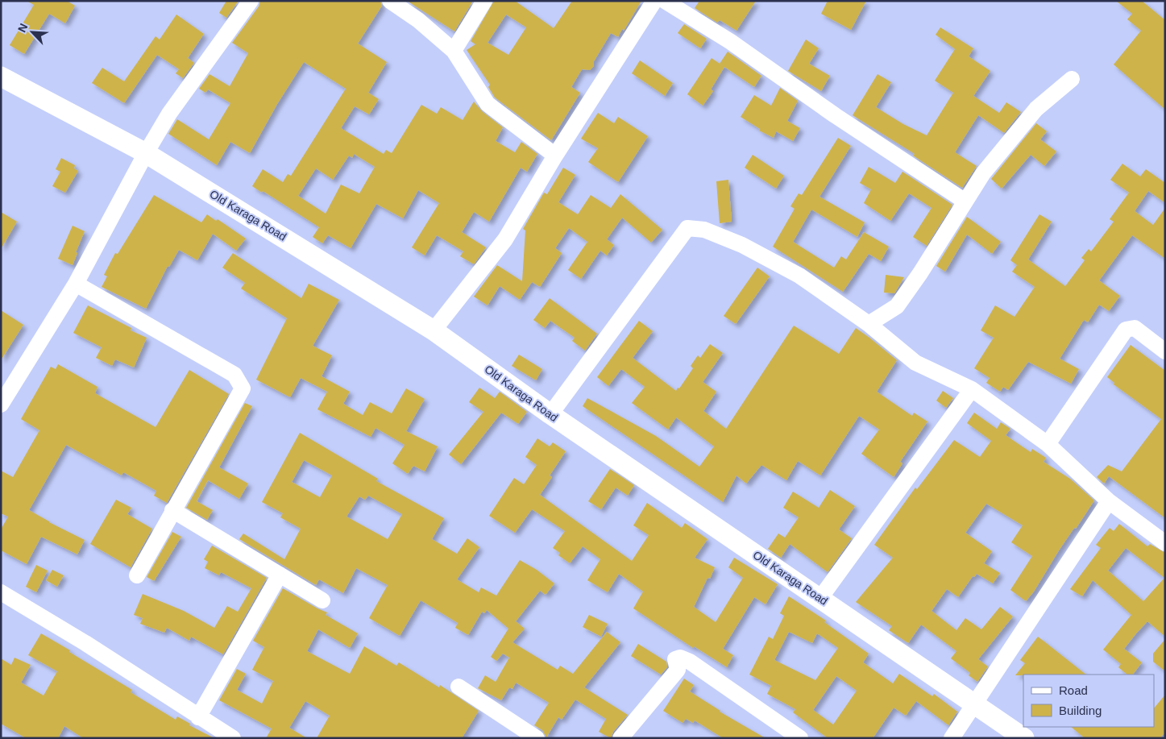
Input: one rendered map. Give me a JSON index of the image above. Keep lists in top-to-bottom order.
{
  "streets": {
    "street": ["Old Karaga Road"]
  },
  "legend": ["Road", "Building"],
  "north": "top left"
}
